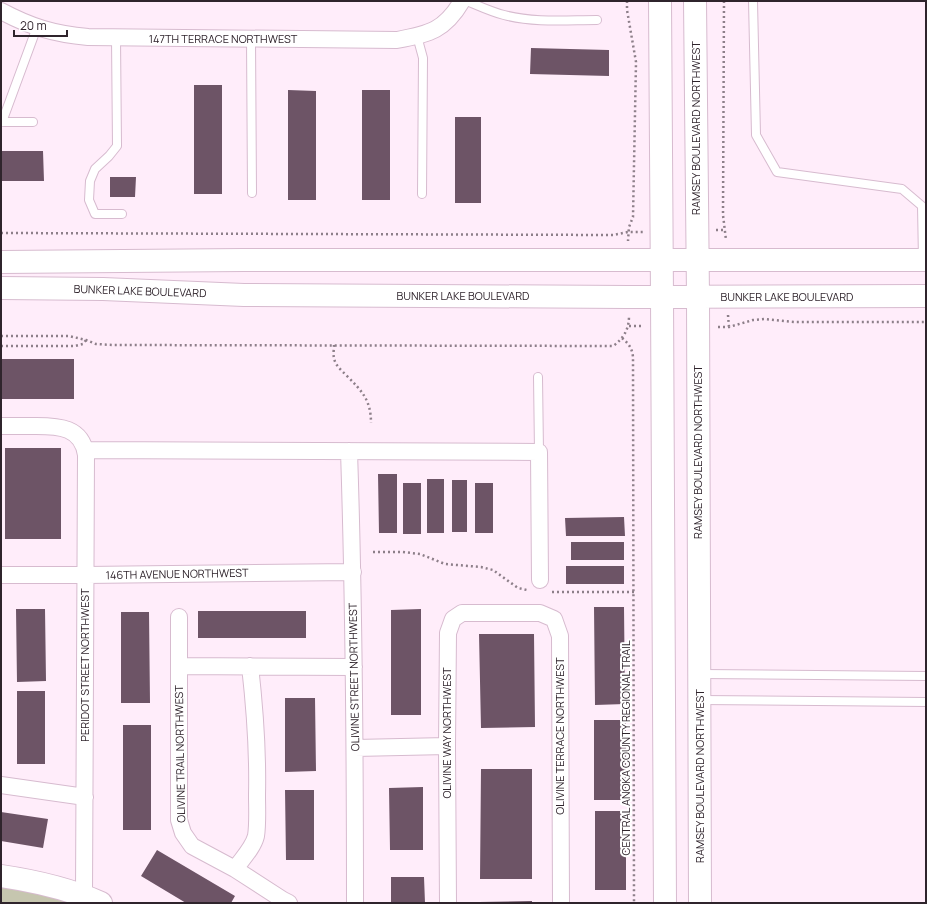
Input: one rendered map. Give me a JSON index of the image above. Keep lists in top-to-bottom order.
{
  "streets": {
    "street": [
      "147TH TERRACE NORTHWEST",
      "RAMSEY BOULEVARD NORTHWEST",
      "BUNKER LAKE BOULEVARD",
      "146TH AVENUE NORTHWEST",
      "PERIDOT STREET NORTHWEST",
      "OLIVINE STREET NORTHWEST",
      "OLIVINE WAY NORTHWEST",
      "OLIVINE TERRACE NORTHWEST",
      "OLIVINE TRAIL NORTHWEST"
    ],
    "path": ["CENTRAL ANOKA COUNTY REGIONAL TRAIL"]
  },
  "crossings": [
    ["RAMSEY BOULEVARD NORTHWEST", "BUNKER LAKE BOULEVARD"],
    ["146TH AVENUE NORTHWEST", "PERIDOT STREET NORTHWEST"],
    ["146TH AVENUE NORTHWEST", "OLIVINE STREET NORTHWEST"],
    ["OLIVINE WAY NORTHWEST", "OLIVINE TERRACE NORTHWEST"]
  ],
  "scale_bar": "20 m"
}
